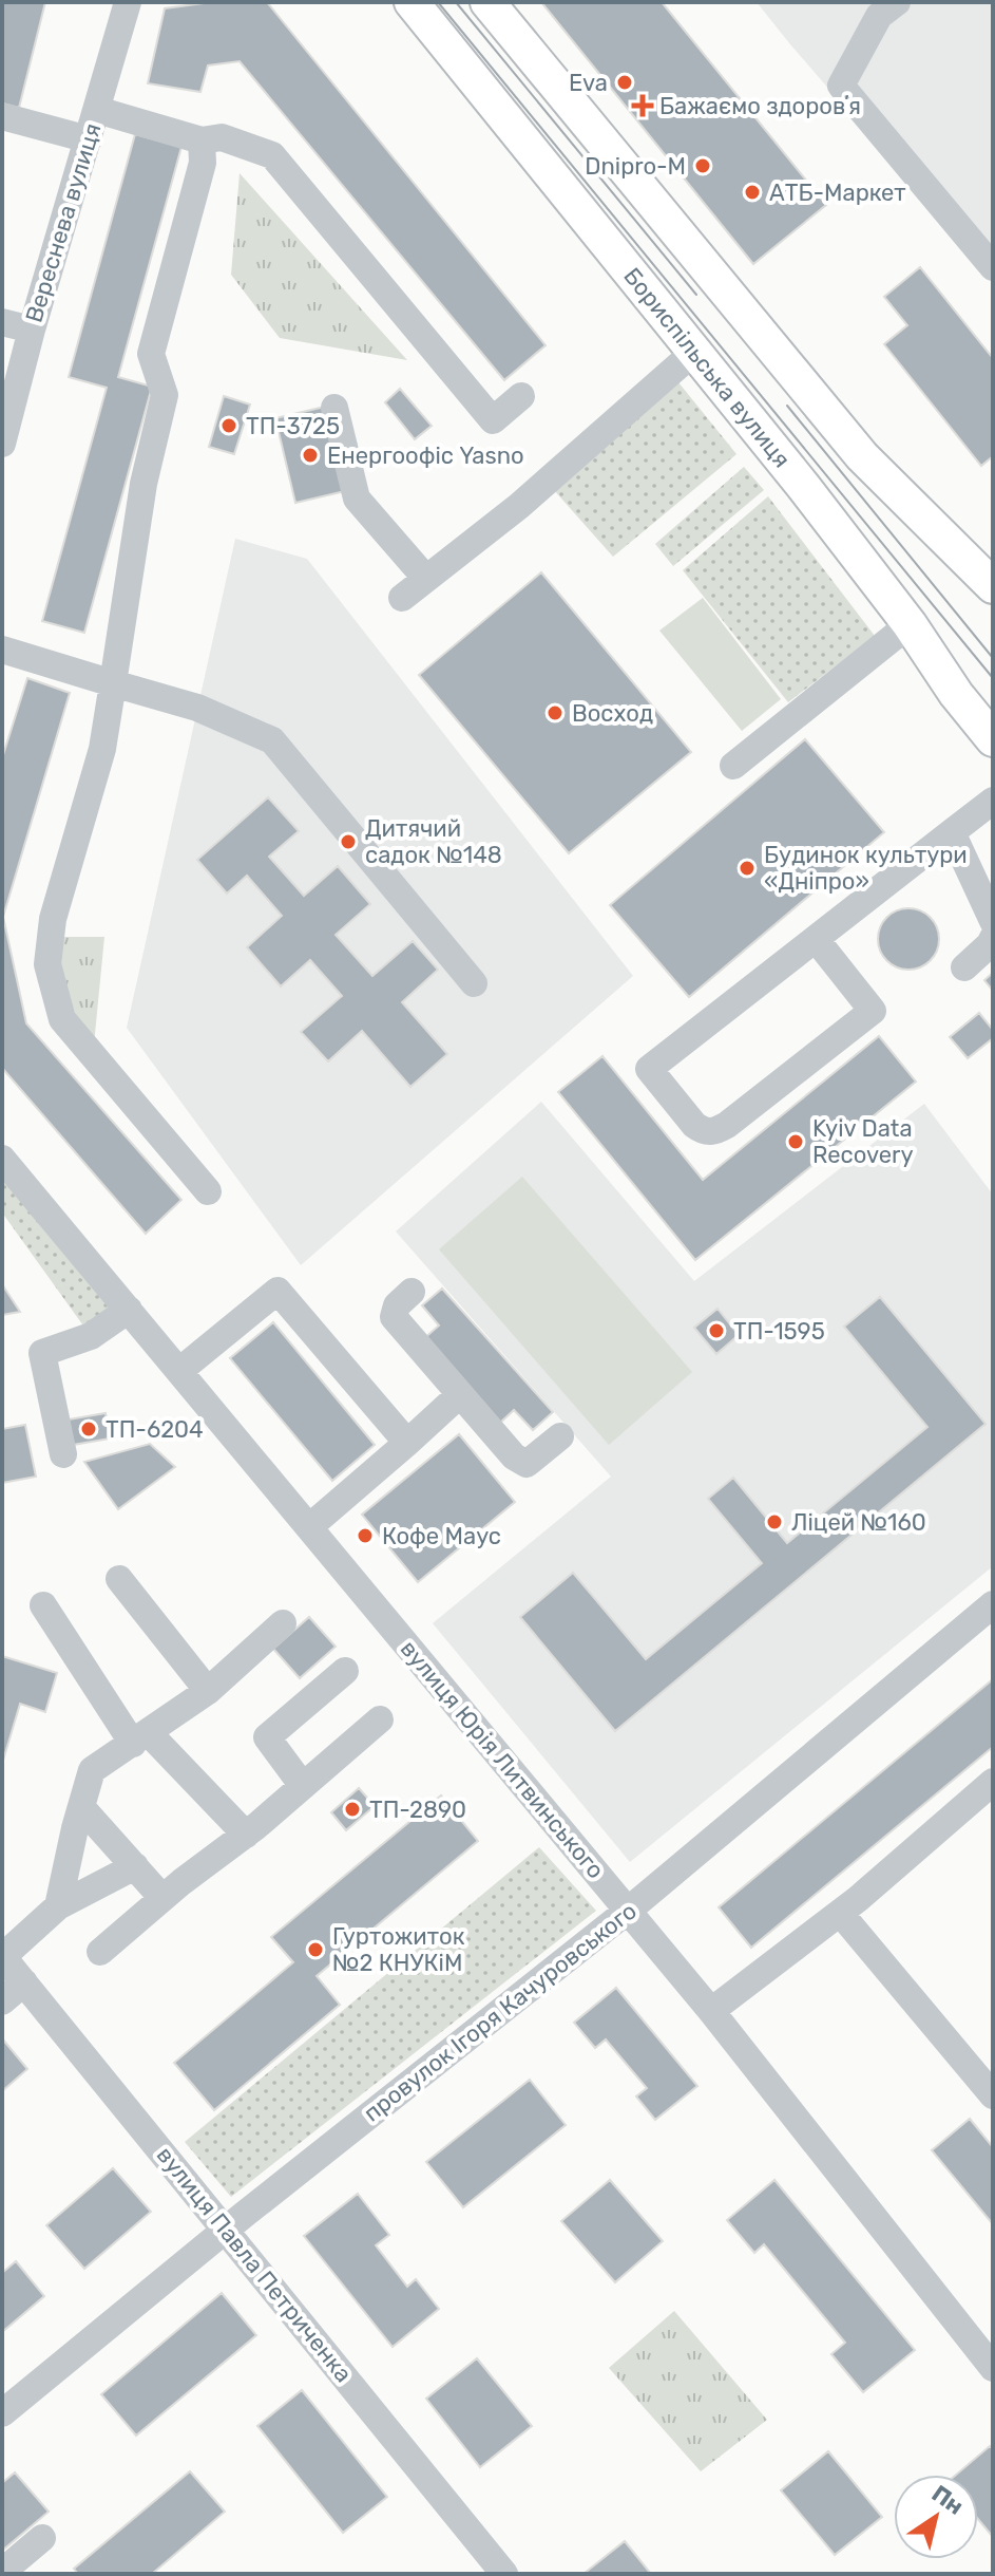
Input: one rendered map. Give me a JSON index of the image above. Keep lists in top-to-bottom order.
{
  "streets": {
    "main road": ["Бориспільська вулиця"],
    "street": [
      "Вереснева вулиця",
      "вулиця Юрія Литвинського",
      "провулок Ігоря Качуровського",
      "вулиця Павла Петриченка"
    ]
  },
  "crossings": [
    ["вулиця Юрія Литвинського", "провулок Ігоря Качуровського"],
    ["провулок Ігоря Качуровського", "вулиця Павла Петриченка"]
  ],
  "places": {
    "other": [
      "Eva",
      "Dnipro-M",
      "АТБ-Маркет",
      "ТП-3725",
      "Енергоофіс Yasno",
      "Восход",
      "Дитячий садок №148",
      "Будинок культури «Дніпро»",
      "Kyiv Data Recovery",
      "ТП-1595",
      "ТП-6204",
      "Ліцей №160",
      "Кофе Маус",
      "ТП-2890",
      "Гуртожиток №2 КНУКіМ"
    ],
    "health": ["Бажаємо здоровʼя"]
  },
  "north": "top right"
}
